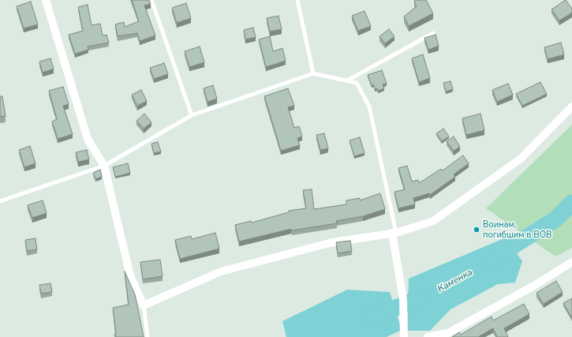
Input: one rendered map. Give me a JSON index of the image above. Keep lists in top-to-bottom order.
{
  "water": ["Каменка"],
  "places": ["Воинам, погибшим в ВОВ"]
}
